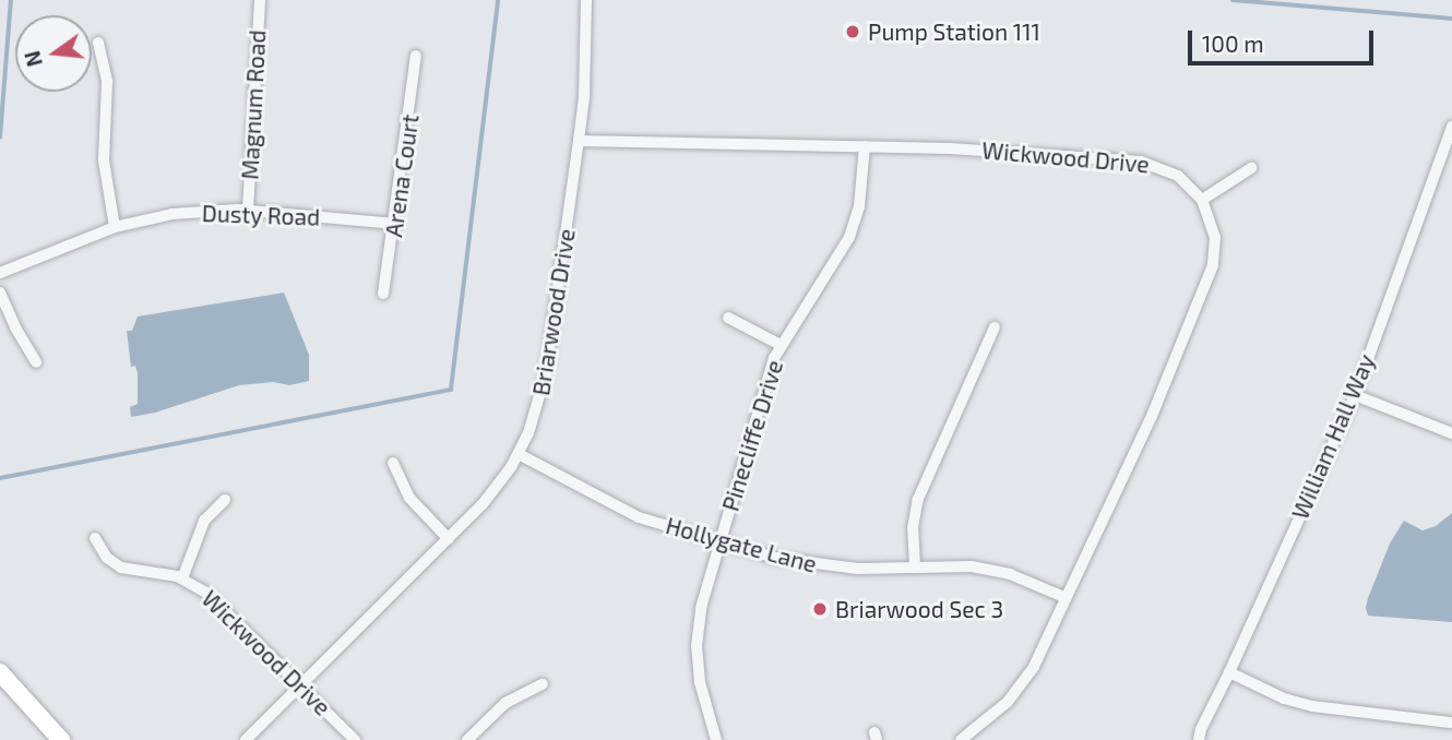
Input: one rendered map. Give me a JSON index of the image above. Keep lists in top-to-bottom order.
{
  "streets": {
    "street": [
      "Magnum Road",
      "Wickwood Drive",
      "Arena Court",
      "Dusty Road",
      "Briarwood Drive",
      "Pinecliffe Drive",
      "William Hall Way",
      "Hollygate Lane"
    ]
  },
  "crossings": [
    ["Magnum Road", "Dusty Road"],
    ["Wickwood Drive", "Briarwood Drive"],
    ["Wickwood Drive", "Pinecliffe Drive"],
    ["Wickwood Drive", "Hollygate Lane"],
    ["Arena Court", "Dusty Road"],
    ["Briarwood Drive", "Hollygate Lane"],
    ["Pinecliffe Drive", "Hollygate Lane"]
  ],
  "places": ["Pump Station 111", "Briarwood Sec 3"],
  "scale_bar": "100 m",
  "north": "left"
}
